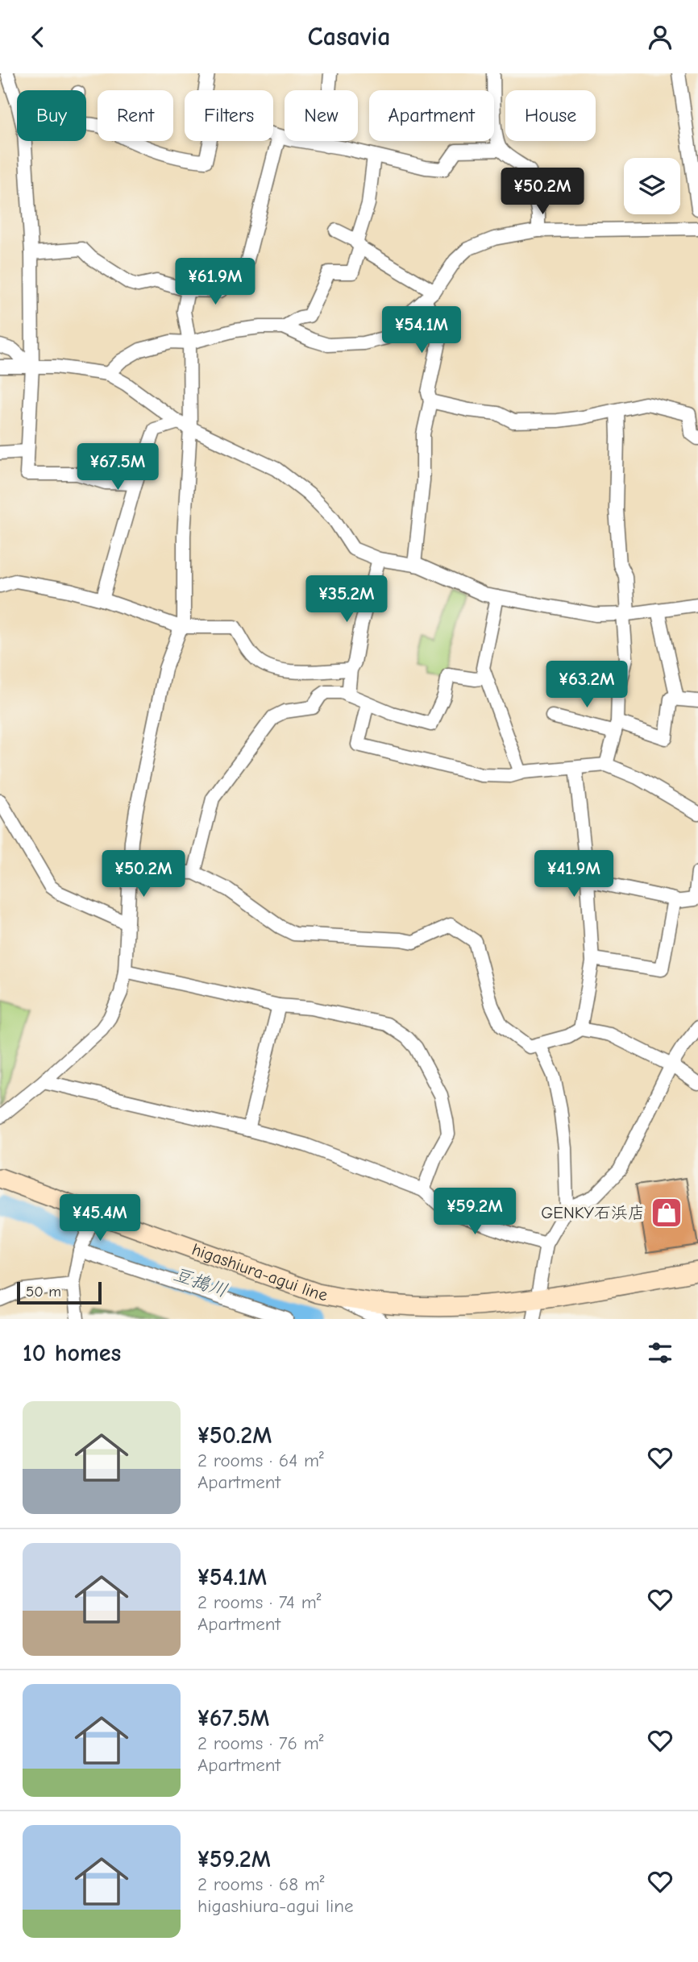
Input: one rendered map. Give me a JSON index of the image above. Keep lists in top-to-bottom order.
{
  "streets": {
    "main road": ["higashiura-agui line"]
  },
  "water": ["豆搗川"],
  "places": {
    "shop": ["GENKY石浜店"]
  },
  "scale_bar": "50 m",
  "page": {
    "header": "Casavia",
    "chip": [
      "Buy",
      "Rent",
      "Filters",
      "New",
      "Apartment",
      "House"
    ],
    "price": [
      "¥50.2M",
      "¥61.9M",
      "¥54.1M",
      "¥67.5M",
      "¥35.2M",
      "¥63.2M",
      "¥50.2M",
      "¥41.9M",
      "¥59.2M",
      "¥45.4M"
    ],
    "scale": "50 m",
    "heading": "10 homes",
    "list": [
      {
        "name": "¥50.2M",
        "note": "2 rooms · 64 m² · Apartment"
      },
      {
        "name": "¥54.1M",
        "note": "2 rooms · 74 m² · Apartment"
      },
      {
        "name": "¥67.5M",
        "note": "2 rooms · 76 m² · Apartment"
      },
      {
        "name": "¥59.2M",
        "note": "2 rooms · 68 m² · higashiura-agui line"
      }
    ]
  }
}
